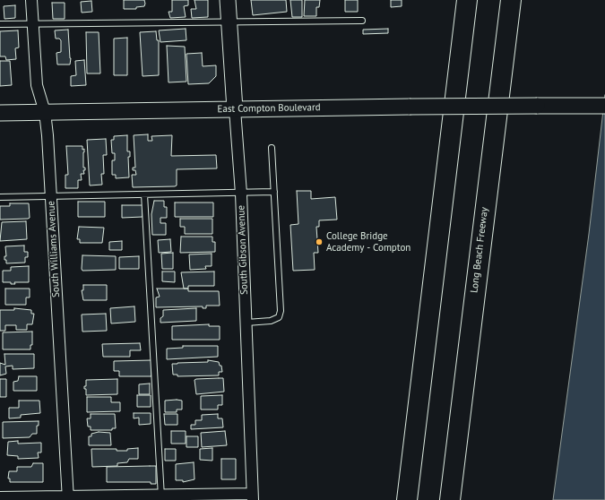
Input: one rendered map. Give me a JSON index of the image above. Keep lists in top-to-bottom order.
{
  "streets": {
    "highway": ["Long Beach Freeway"],
    "main road": ["East Compton Boulevard", "South Gibson Avenue"],
    "street": ["South Williams Avenue"]
  },
  "crossings": [
    ["East Compton Boulevard", "South Williams Avenue"],
    ["East Compton Boulevard", "South Gibson Avenue"]
  ],
  "places": ["College Bridge Academy - Compton"]
}
